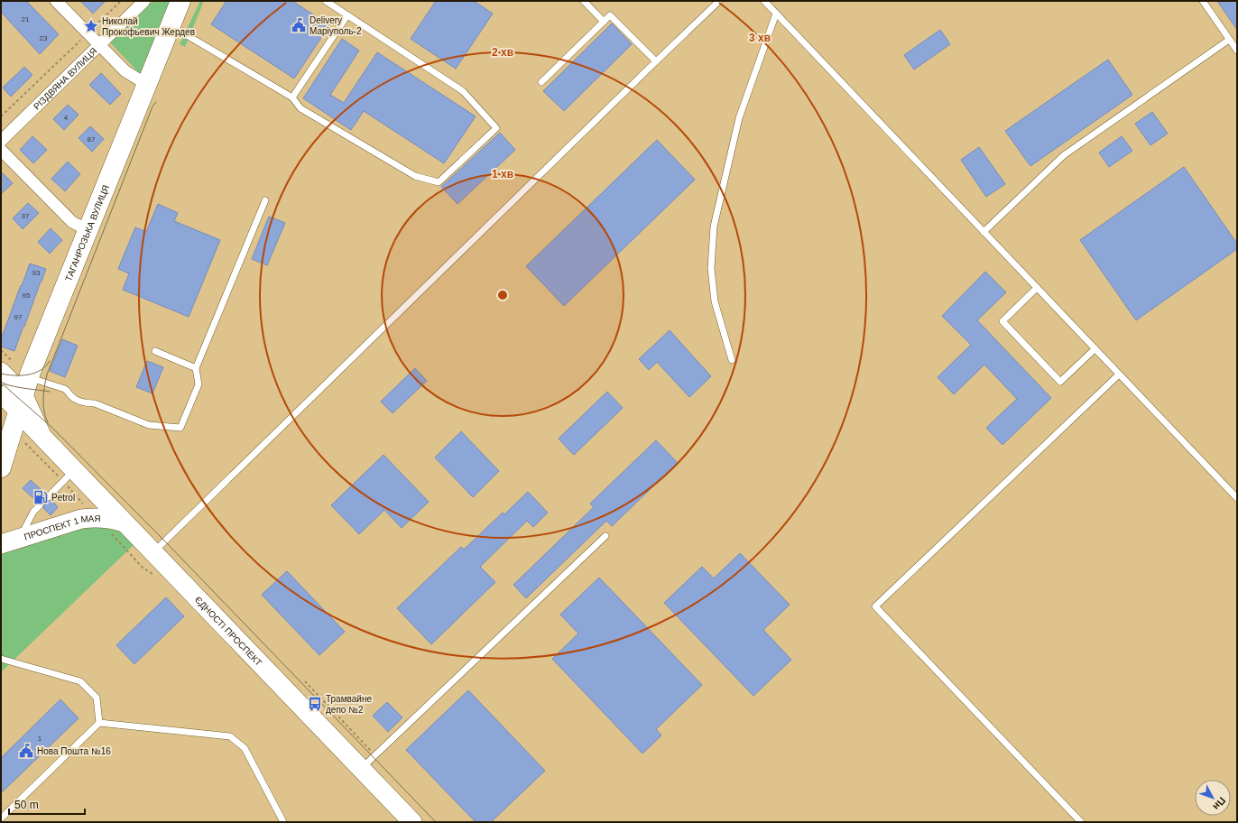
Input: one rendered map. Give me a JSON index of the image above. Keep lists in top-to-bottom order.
{
  "streets": {
    "highway": ["ТАГАНРОЗЬКА ВУЛИЦЯ"],
    "main road": ["ПРОСПЕКТ 1 МАЯ", "ЄДНОСТІ ПРОСПЕКТ"],
    "street": ["РІЗДВЯНА ВУЛИЦЯ"]
  },
  "crossings": [
    ["ТАГАНРОЗЬКА ВУЛИЦЯ", "ЄДНОСТІ ПРОСПЕКТ"],
    ["ПРОСПЕКТ 1 МАЯ", "ЄДНОСТІ ПРОСПЕКТ"]
  ],
  "places": {
    "public building": ["Delivery Марiуполь-2", "Нова Пошта №16"],
    "place": ["Николай Прокофьевич Жердев"],
    "fuel station": ["Petrol"],
    "bus stop": ["Трамвайне депо №2"]
  },
  "house_numbers": [
    "21",
    "23",
    "4",
    "87",
    "37",
    "93",
    "95",
    "97",
    "1"
  ],
  "scale_bar": "50 m",
  "north": "bottom right",
  "rings": ["3 хв", "2 хв", "1 хв"]
}
